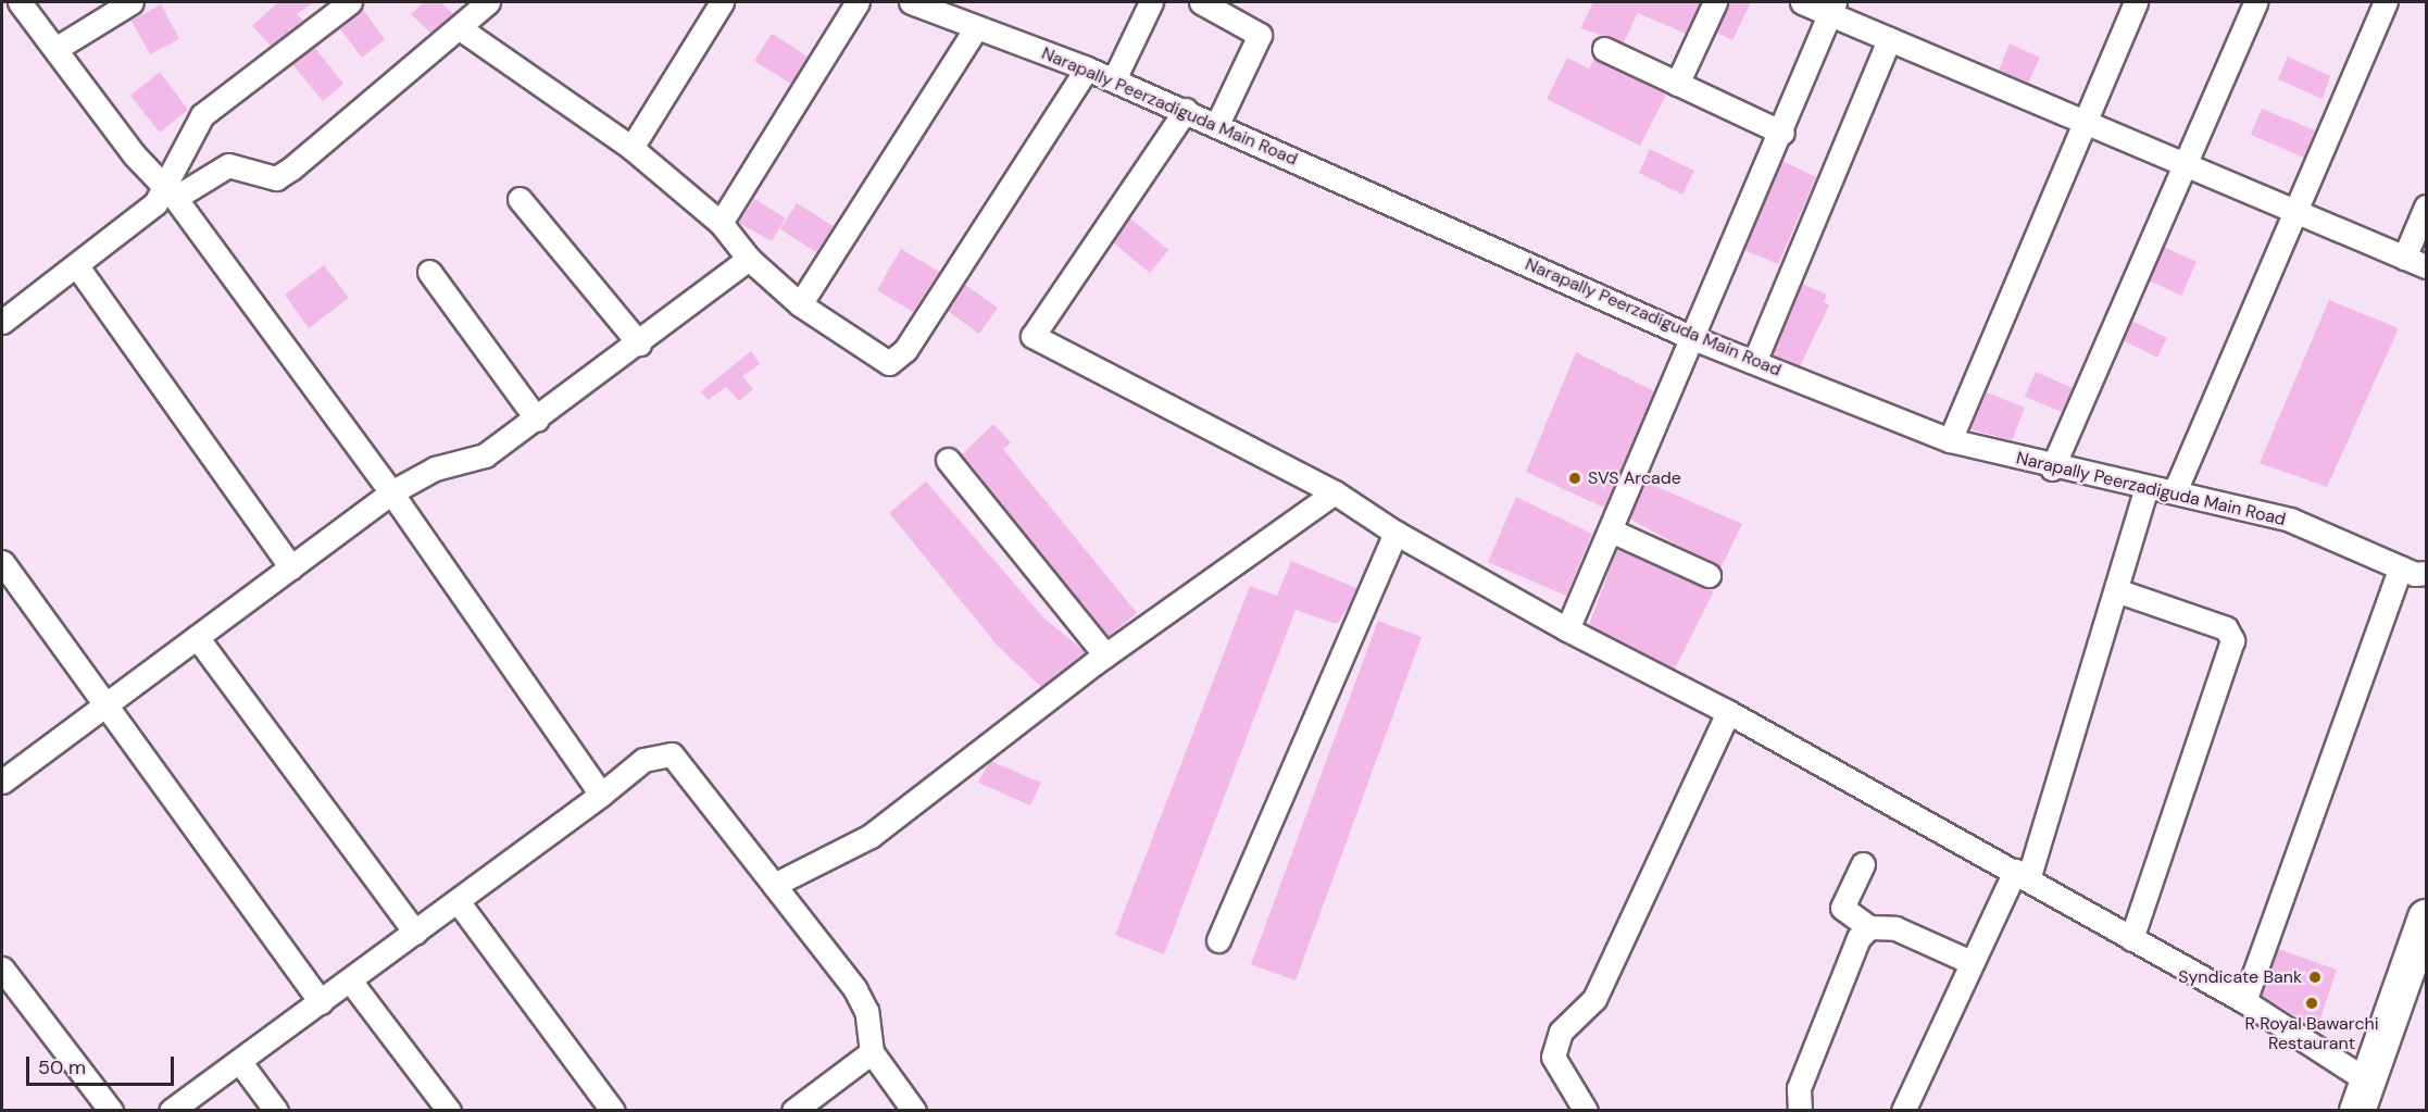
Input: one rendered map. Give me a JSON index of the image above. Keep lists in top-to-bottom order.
{
  "streets": {
    "street": ["Narapally Peerzadiguda Main Road"]
  },
  "places": ["SVS Arcade", "Syndicate Bank", "R Royal Bawarchi Restaurant"],
  "scale_bar": "50 m"
}
